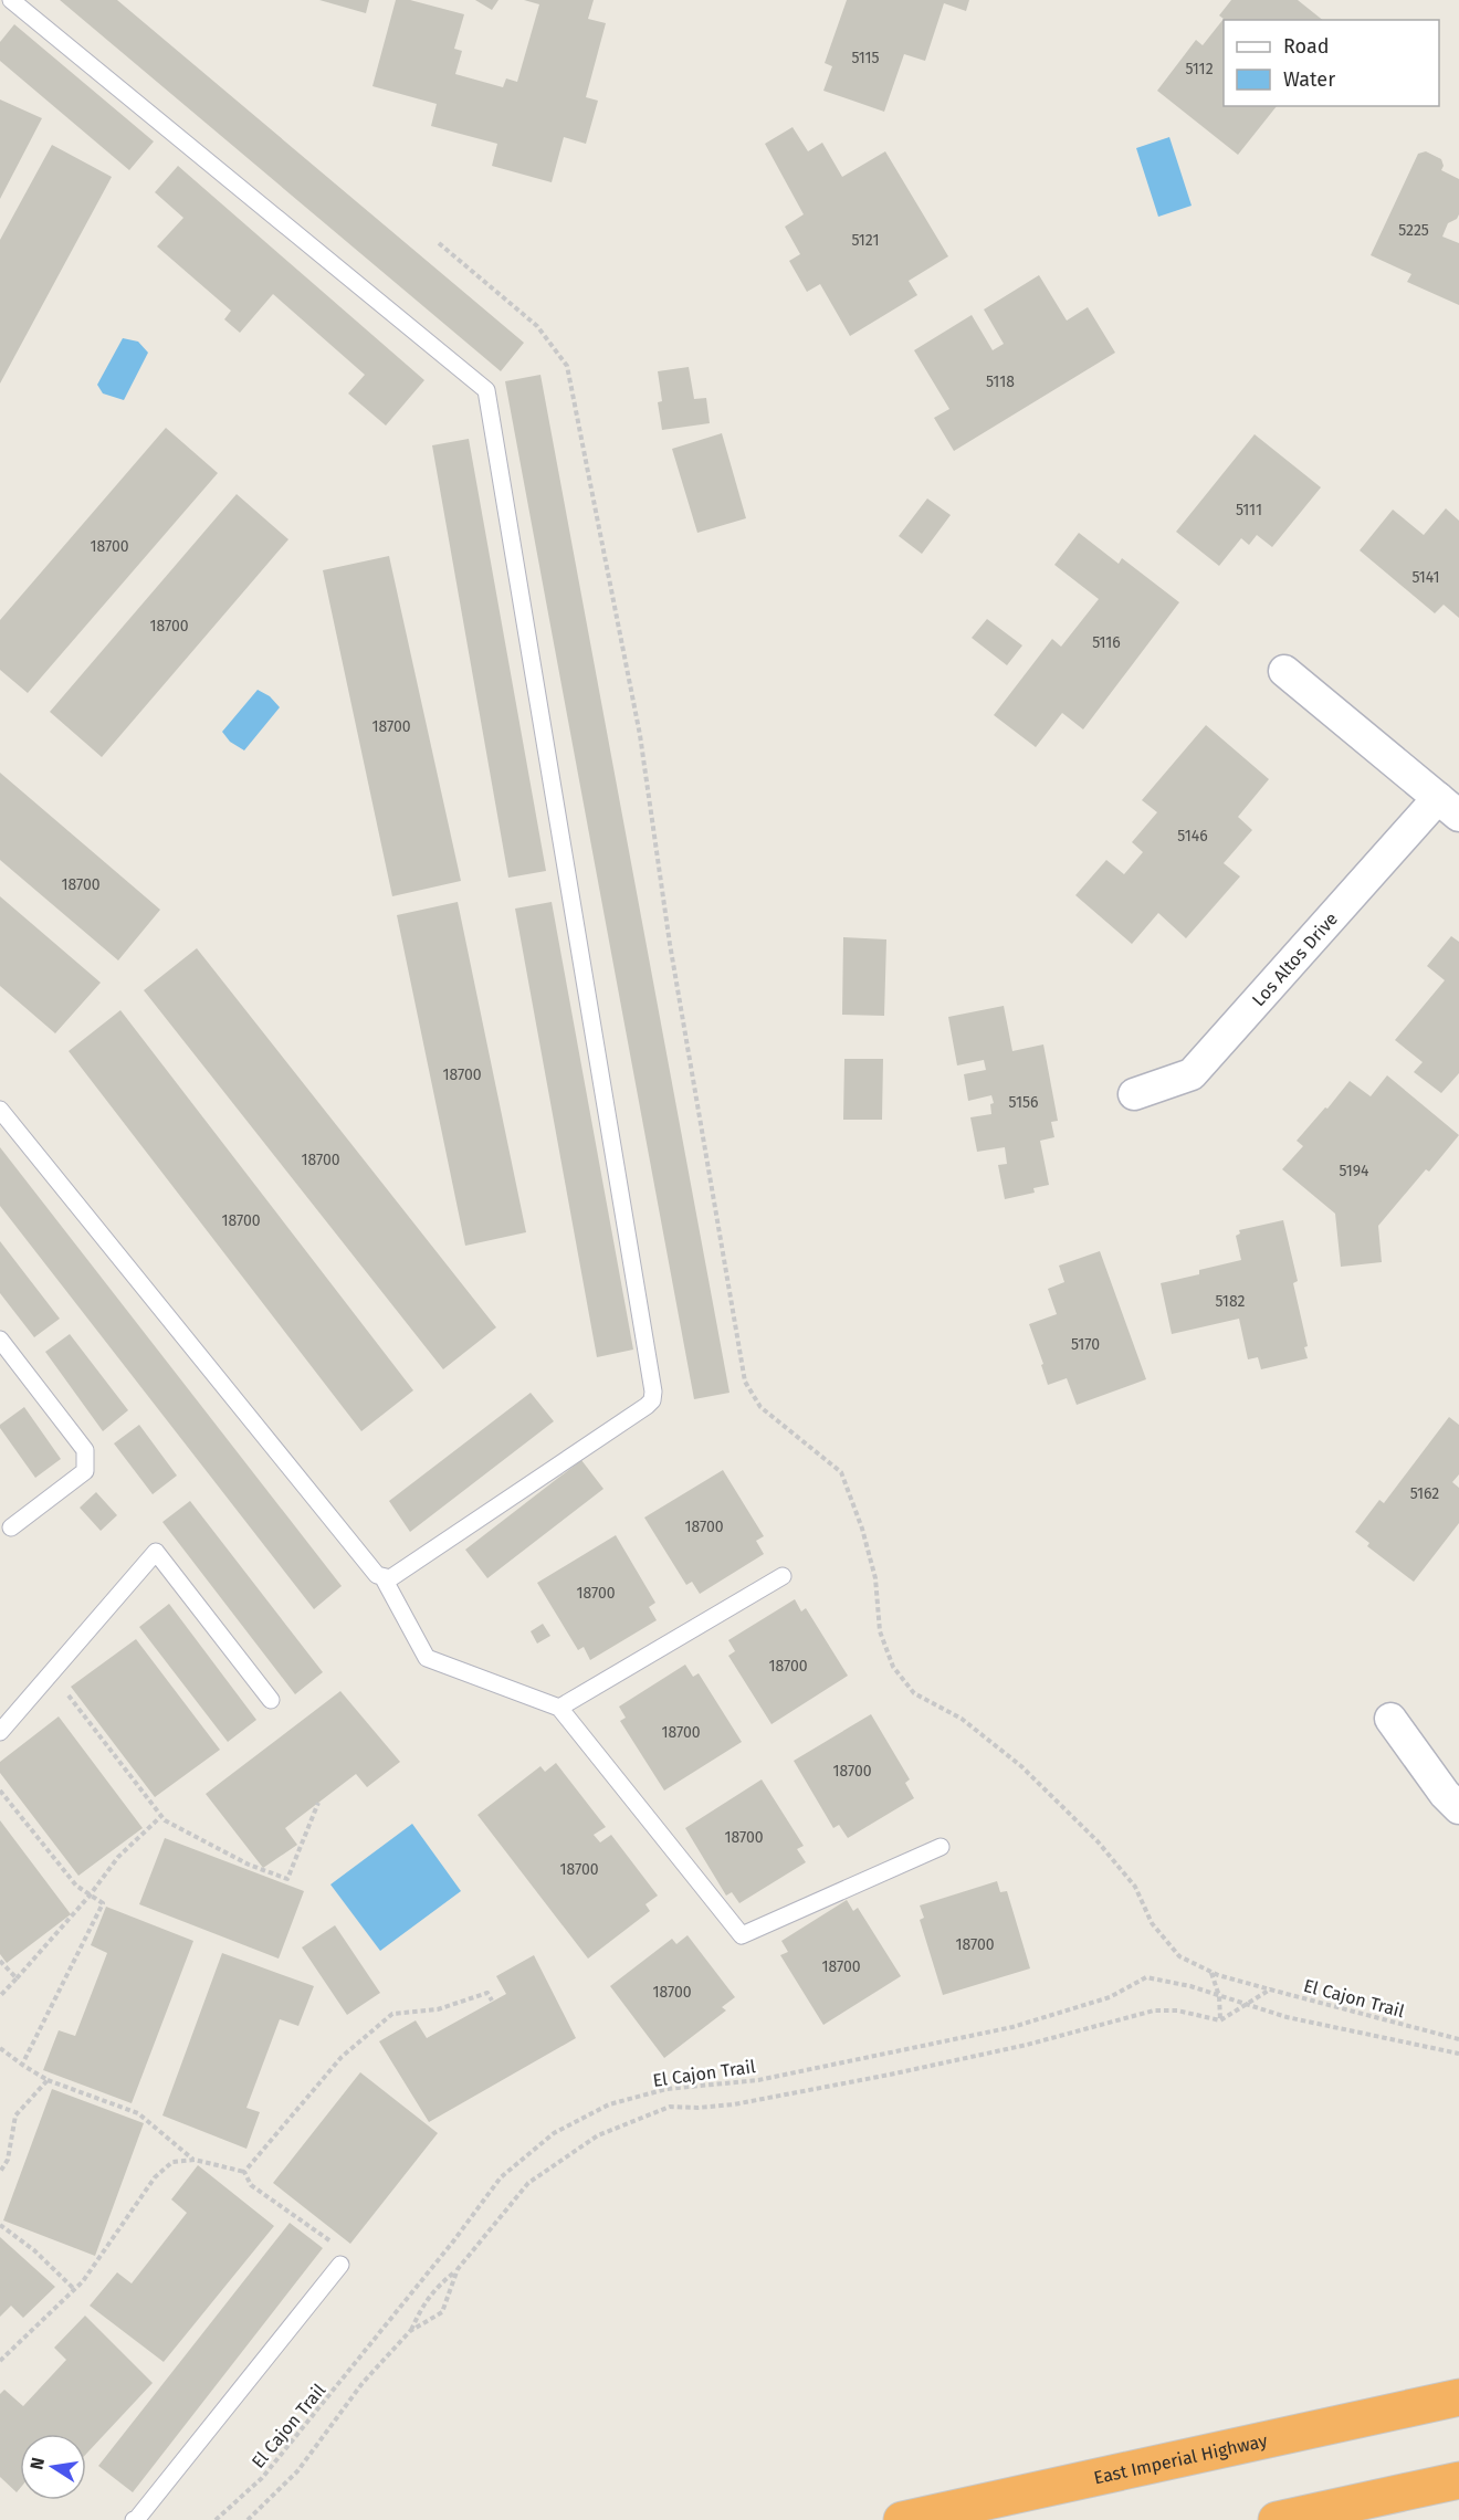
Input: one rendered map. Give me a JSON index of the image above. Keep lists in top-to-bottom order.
{
  "streets": {
    "highway": ["East Imperial Highway"],
    "street": ["Los Altos Drive"],
    "path": ["El Cajon Trail"]
  },
  "house_numbers": [
    "5115",
    "5112",
    "5225",
    "5121",
    "5118",
    "5111",
    "18700",
    "5141",
    "18700",
    "5116",
    "18700",
    "5146",
    "18700",
    "18700",
    "5156",
    "18700",
    "5194",
    "18700",
    "5182",
    "5170",
    "5162",
    "18700",
    "18700",
    "18700",
    "18700",
    "18700",
    "18700",
    "18700",
    "18700",
    "18700",
    "18700"
  ],
  "legend": ["Road", "Water"],
  "north": "left"
}
